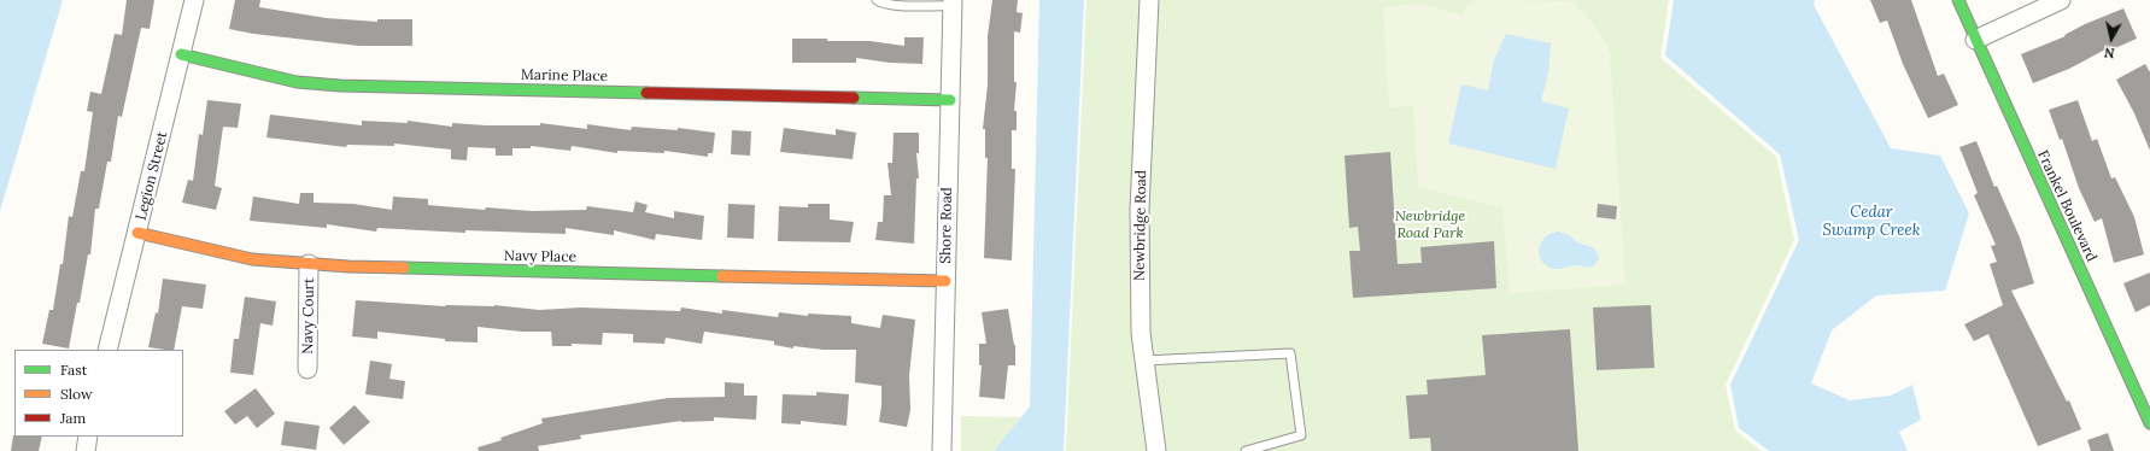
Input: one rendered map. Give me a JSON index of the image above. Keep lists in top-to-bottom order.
{
  "streets": {
    "street": [
      "Marine Place",
      "Legion Street",
      "Frankel Boulevard",
      "Shore Road",
      "Newbridge Road",
      "Navy Place",
      "Navy Court"
    ]
  },
  "crossings": [
    ["Marine Place", "Legion Street"],
    ["Marine Place", "Shore Road"],
    ["Legion Street", "Navy Place"],
    ["Shore Road", "Navy Place"],
    ["Navy Place", "Navy Court"]
  ],
  "water": ["Cedar Swamp Creek"],
  "parks": ["Newbridge Road Park"],
  "legend": ["Fast", "Slow", "Jam"],
  "north": "bottom"
}
